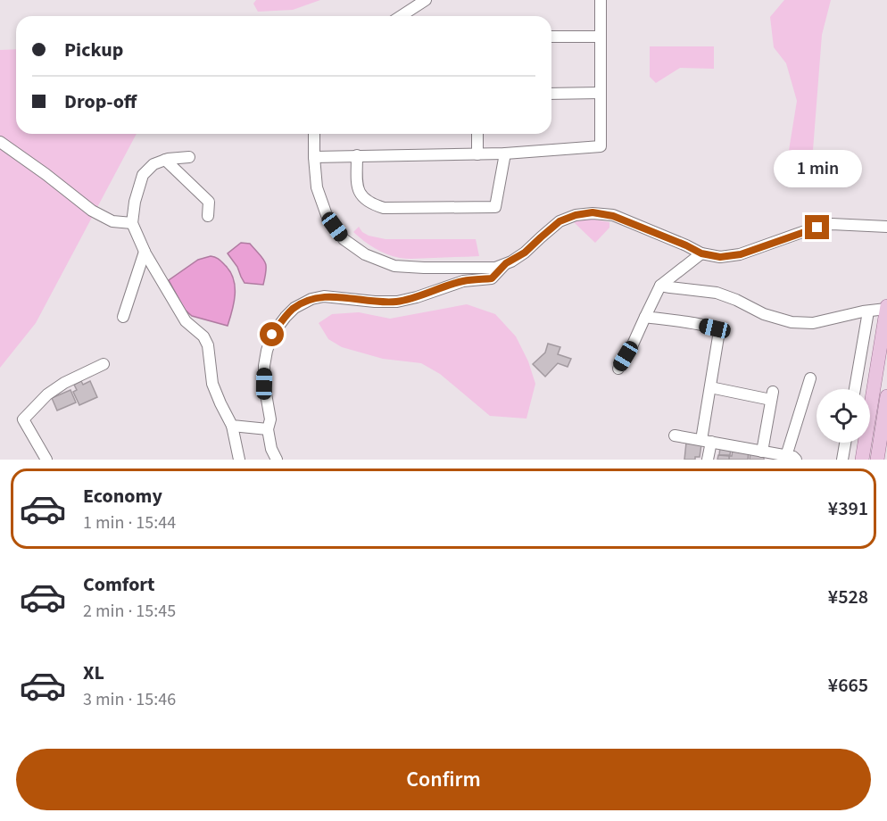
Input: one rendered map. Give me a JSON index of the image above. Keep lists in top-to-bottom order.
{
  "page": {
    "banner": ["Pickup", "Drop-off"],
    "bubble": "1 min",
    "list": [
      {
        "name": "Economy",
        "note": "1 min · 15:44",
        "value": "¥391"
      },
      {
        "name": "Comfort",
        "note": "2 min · 15:45",
        "value": "¥528"
      },
      {
        "name": "XL",
        "note": "3 min · 15:46",
        "value": "¥665"
      }
    ],
    "buttons": "Confirm"
  }
}
